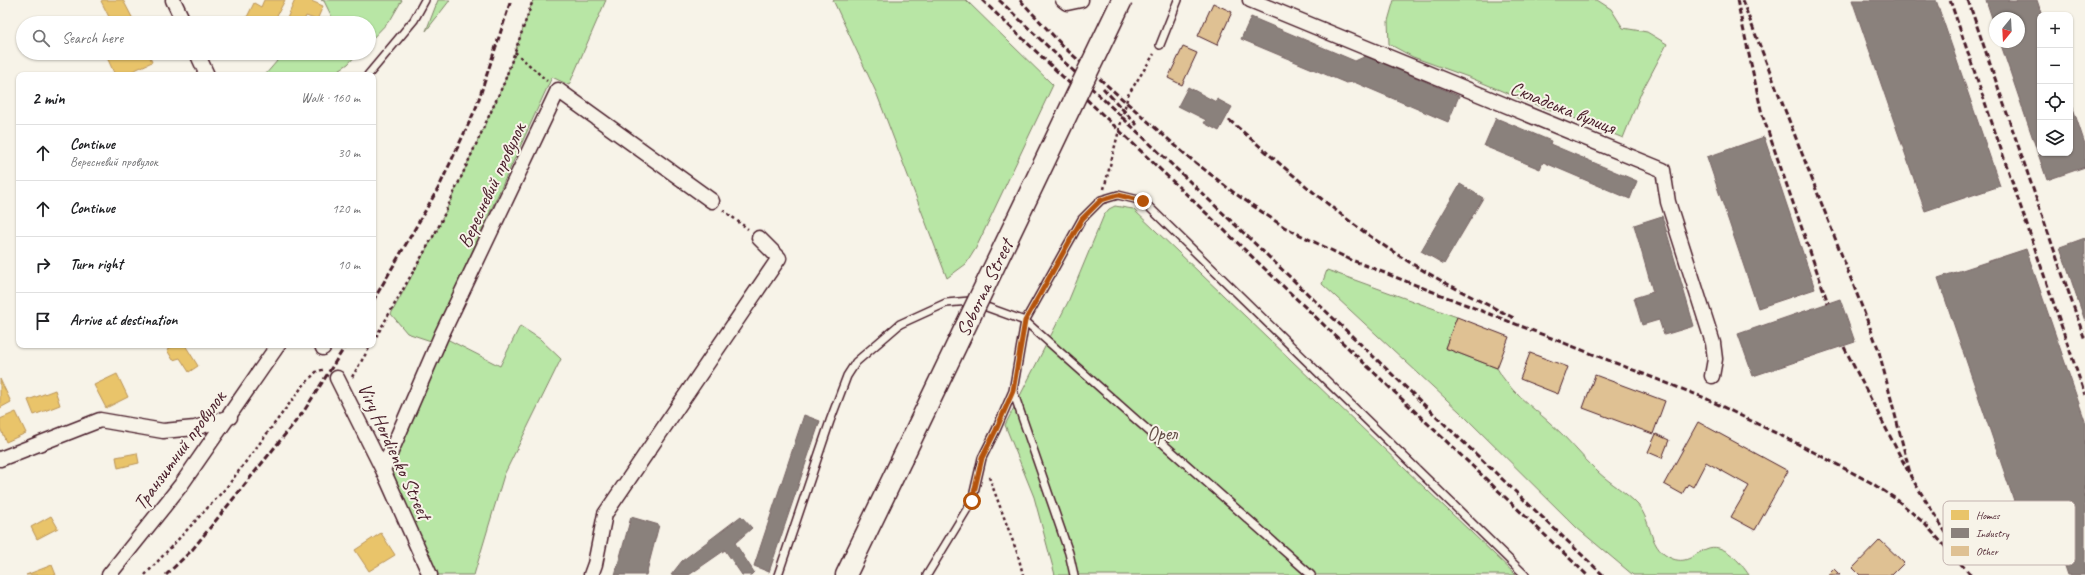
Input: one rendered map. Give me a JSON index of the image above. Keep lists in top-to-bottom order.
{
  "streets": {
    "main road": ["Soborna Street"],
    "street": [
      "Складська вулиця",
      "Вересневий провулок",
      "Транзитний провулок",
      "Viry Hordienko Street"
    ]
  },
  "crossings": [
    ["Вересневий провулок", "Viry Hordienko Street"]
  ],
  "parks": ["Орел"],
  "legend": ["Homes", "Industry", "Other"],
  "north": "bottom",
  "page": {
    "map_buttons": ["+", "−"],
    "search": "Search here",
    "heading": ["2 min", "Walk · 160 m"],
    "list": [
      ["Continue", "Вересневий провулок", "30 m"],
      ["Continue", "120 m"],
      ["Turn right", "10 m"],
      "Arrive at destination"
    ]
  }
}
